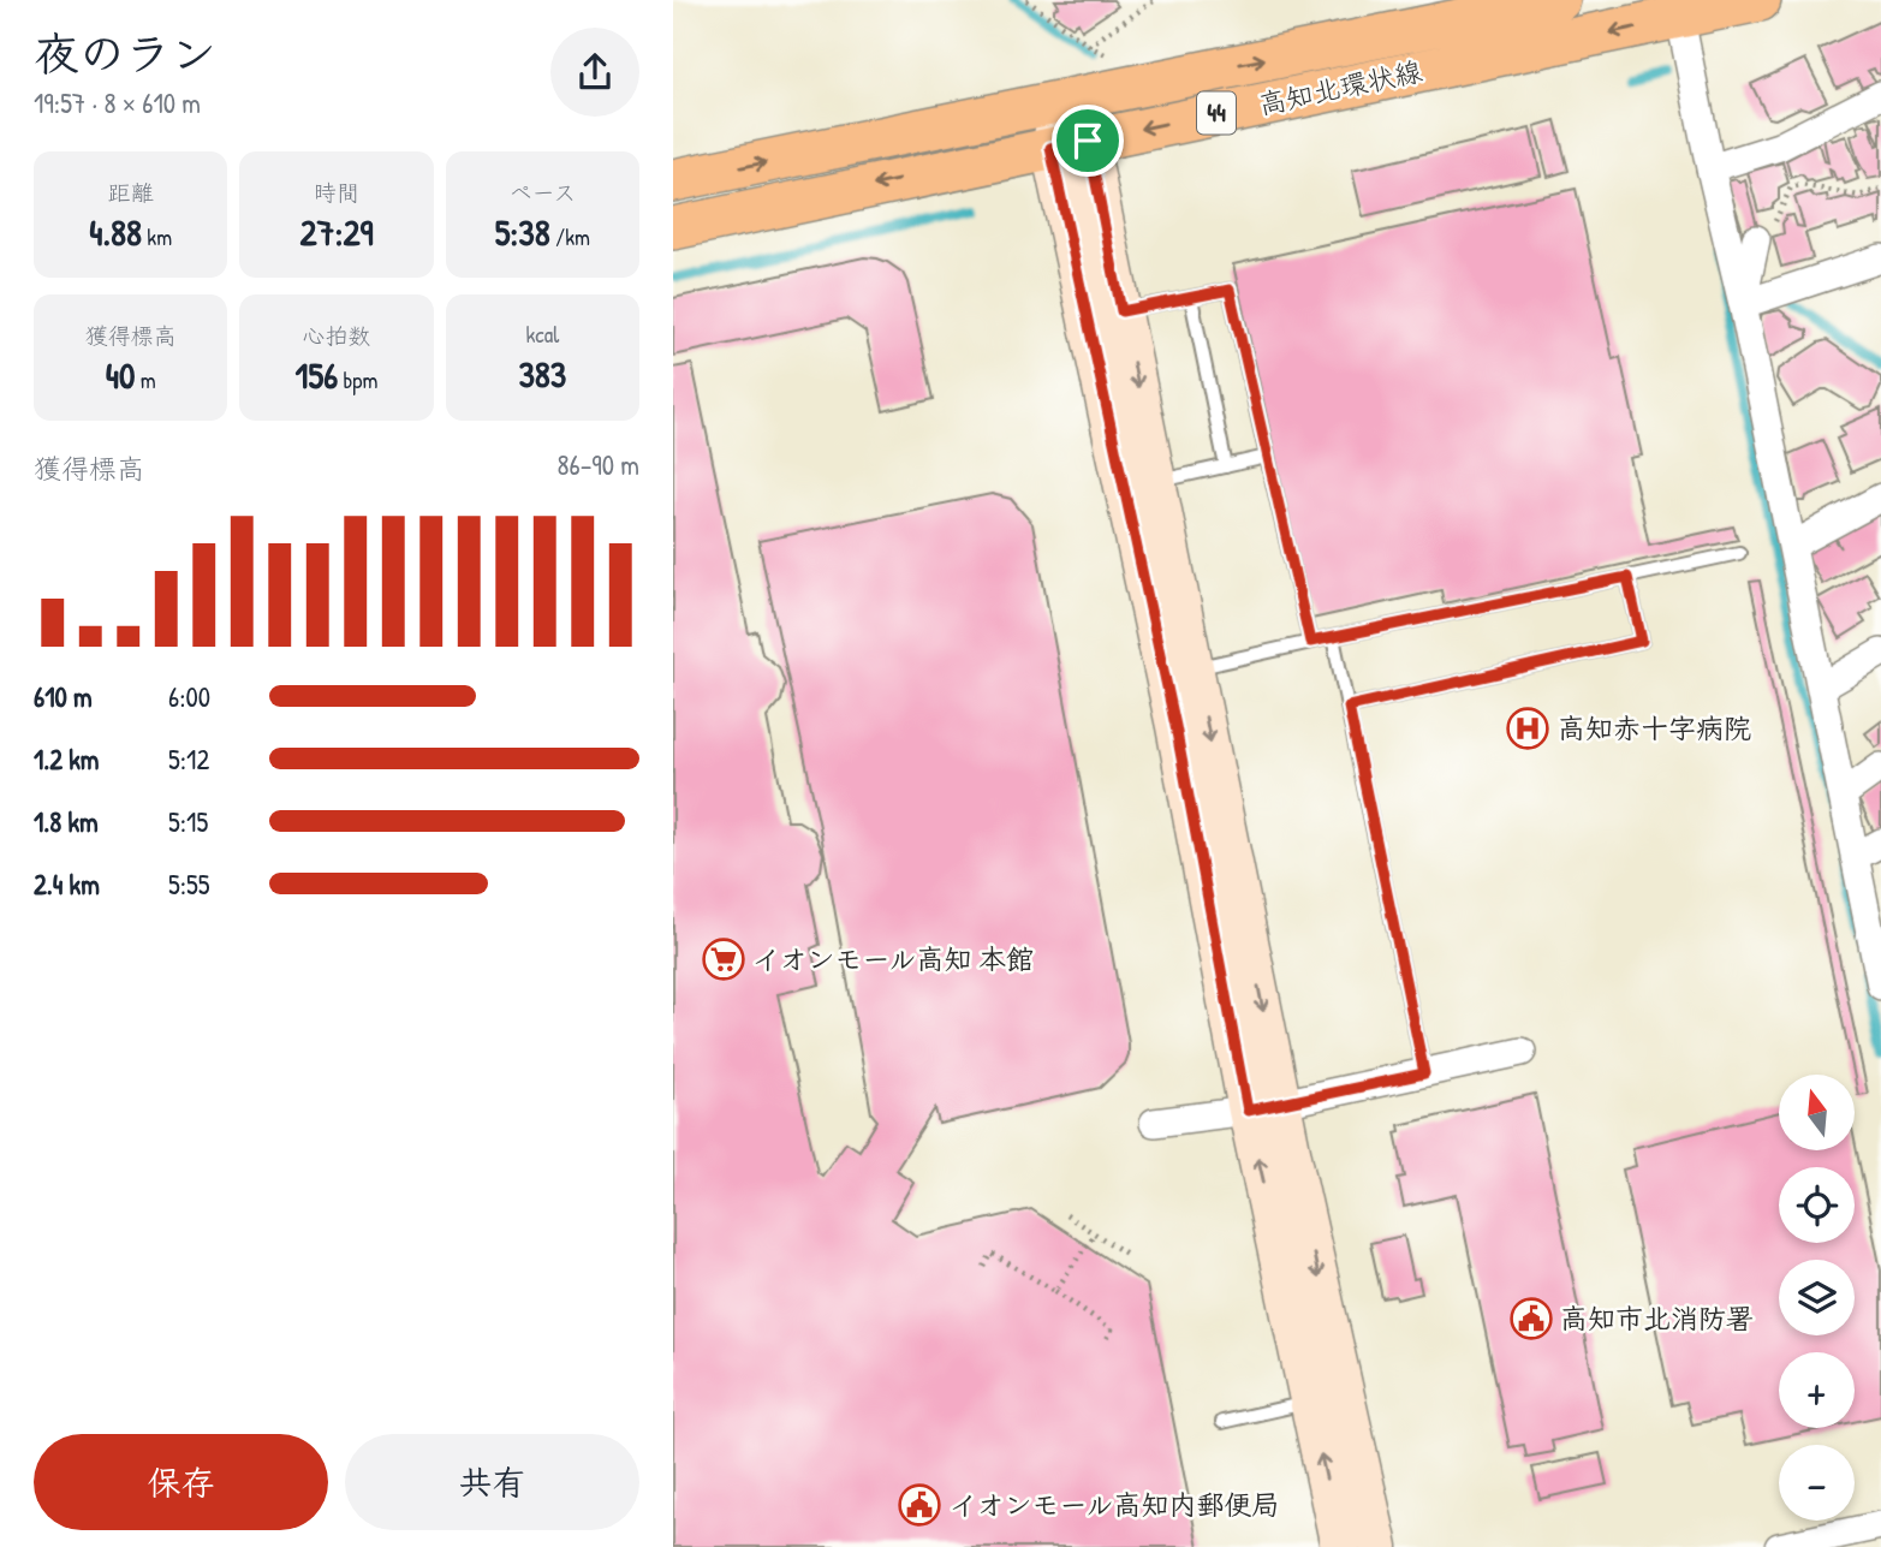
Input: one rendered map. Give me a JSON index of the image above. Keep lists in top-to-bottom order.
{
  "streets": {
    "main road": ["高知北環状線", "44"]
  },
  "places": {
    "hospital": ["高知赤十字病院"],
    "supermarket": ["イオンモール高知 本館"],
    "public building": ["高知市北消防署", "イオンモール高知内郵便局"]
  },
  "north": "top",
  "page": {
    "heading": ["夜のラン", "19:57 · 8 × 610 m"],
    "stats": [
      ["距離", "4.88 km"],
      ["時間", "27:29"],
      ["ペース", "5:38 /km"],
      ["獲得標高", "40 m"],
      ["心拍数", "156 bpm"],
      ["kcal", "383"]
    ],
    "chart": ["獲得標高", "86–90 m"],
    "list": [
      {
        "name": "610 m",
        "note": "6:00"
      },
      {
        "name": "1.2 km",
        "note": "5:12"
      },
      {
        "name": "1.8 km",
        "note": "5:15"
      },
      {
        "name": "2.4 km",
        "note": "5:55"
      }
    ],
    "map_buttons": ["+", "−"],
    "buttons": ["保存", "共有"]
  }
}
